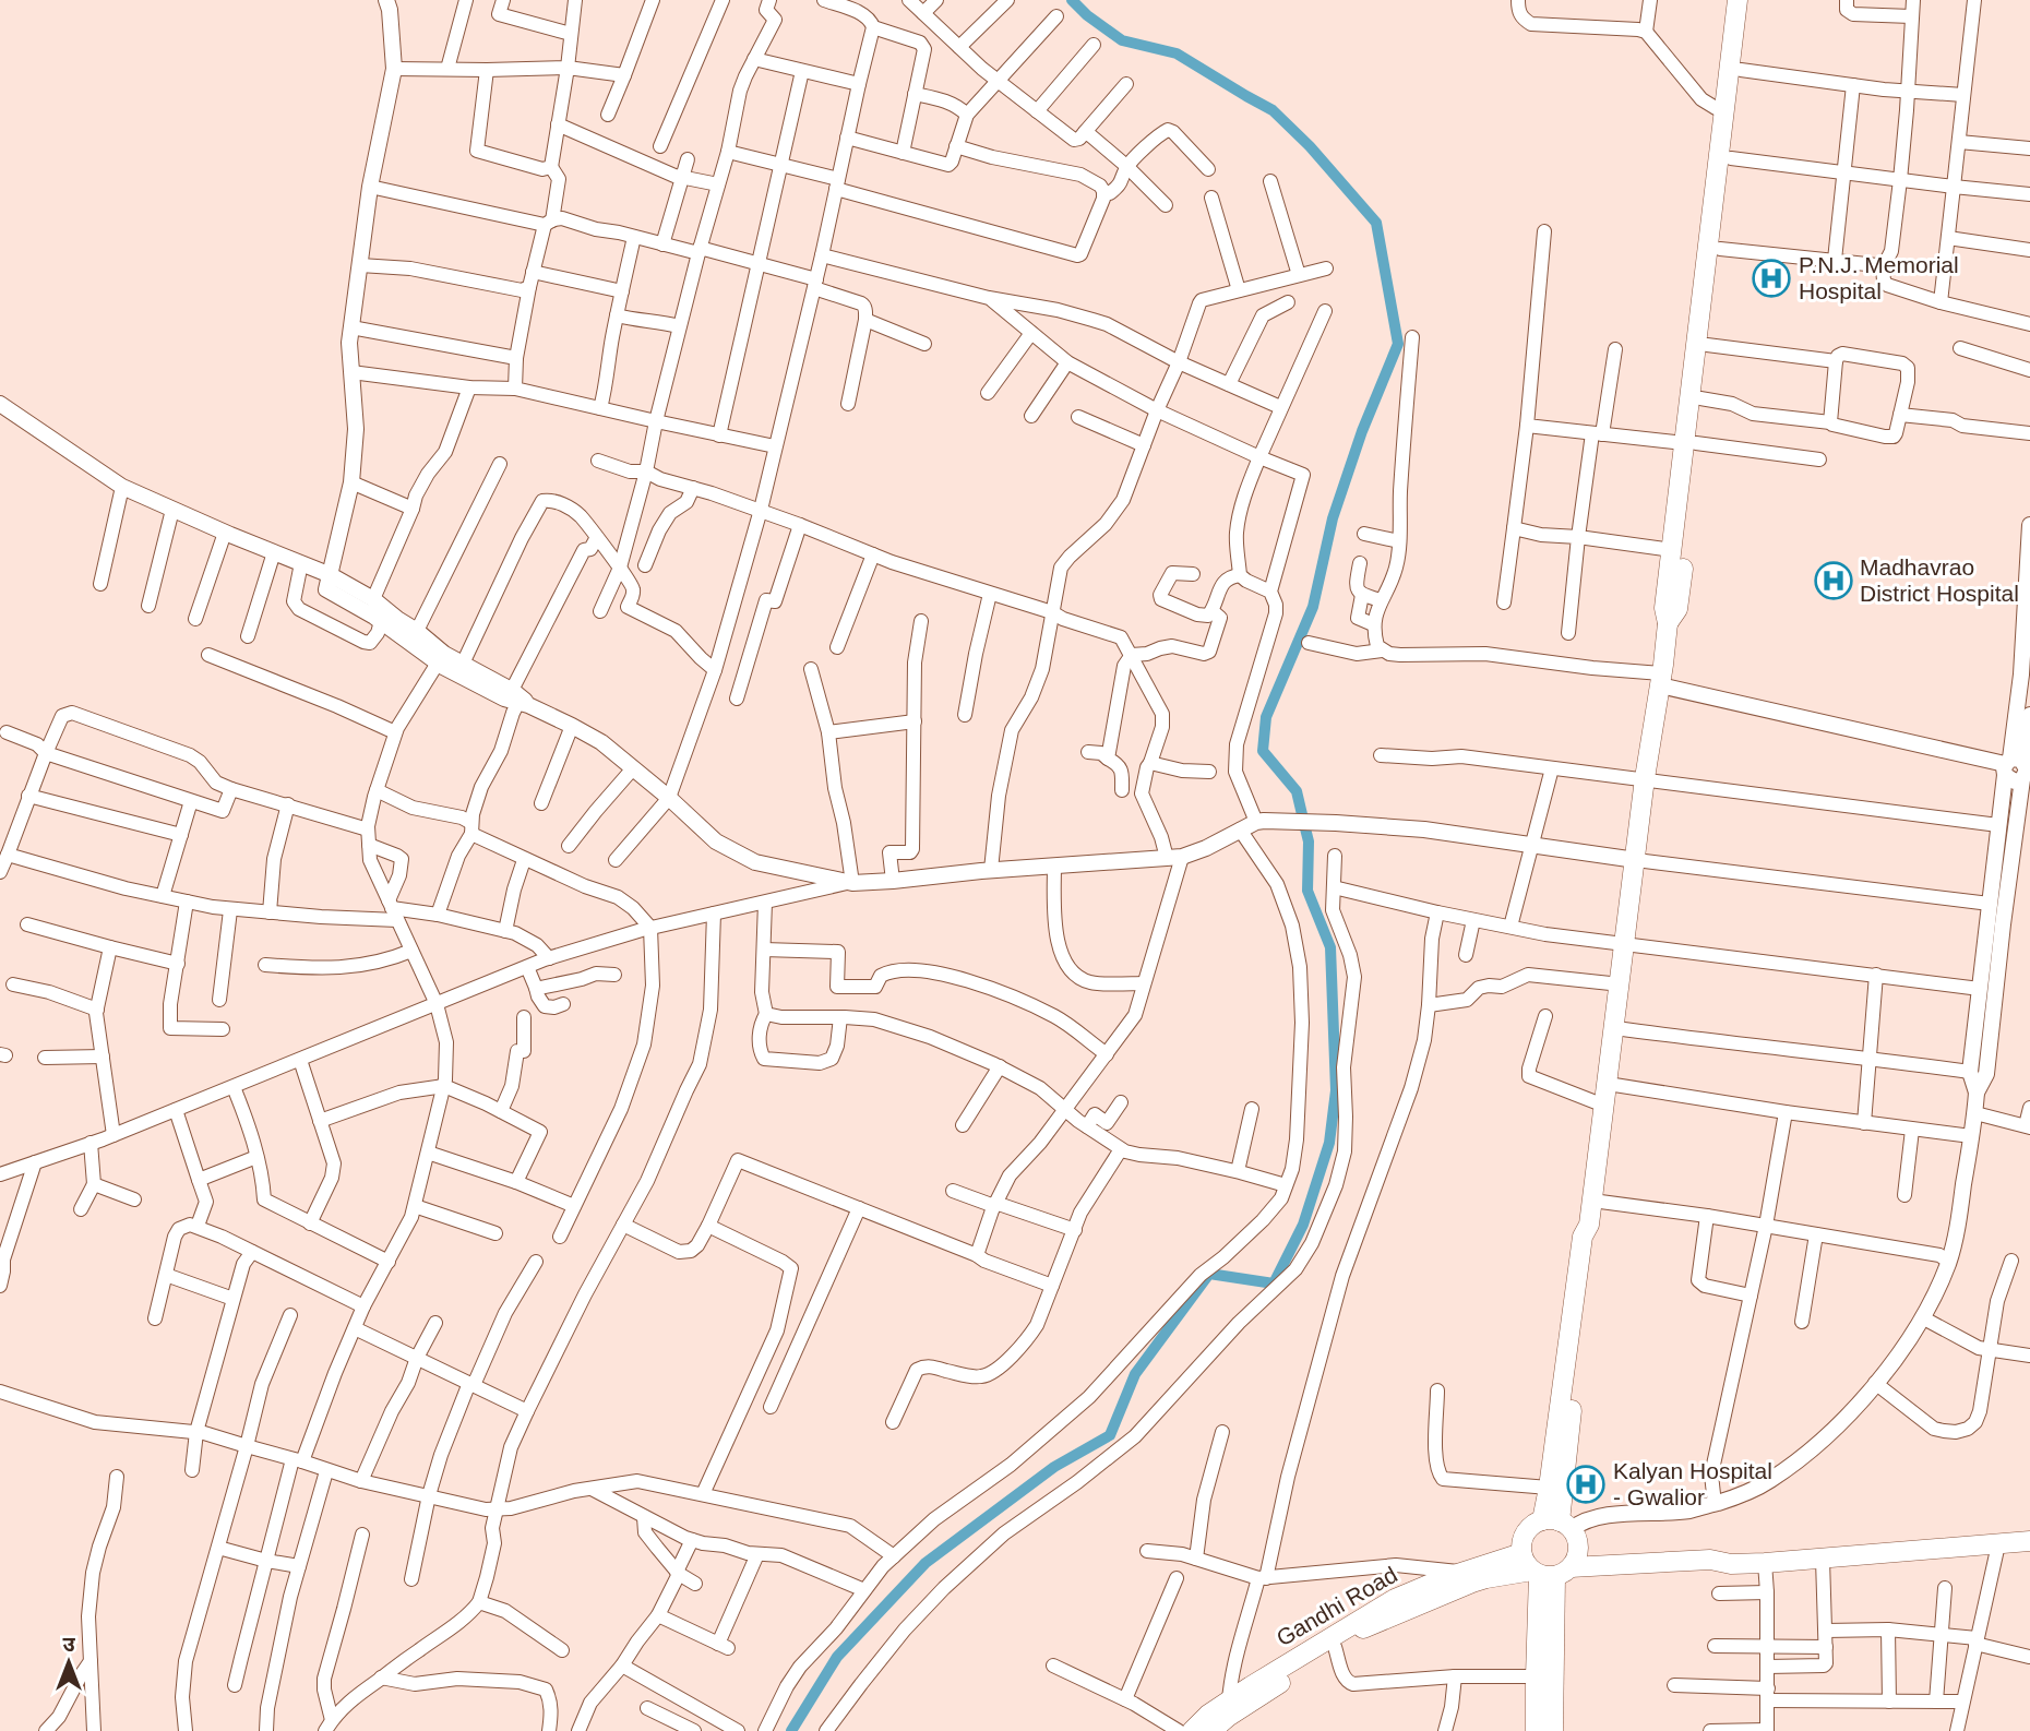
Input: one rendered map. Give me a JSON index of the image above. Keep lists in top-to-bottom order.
{
  "streets": {
    "main road": ["Gandhi Road"]
  },
  "places": {
    "hospital": ["P.N.J. Memorial Hospital", "Madhavrao District Hospital", "Kalyan Hospital - Gwalior"]
  },
  "north": "top"
}
